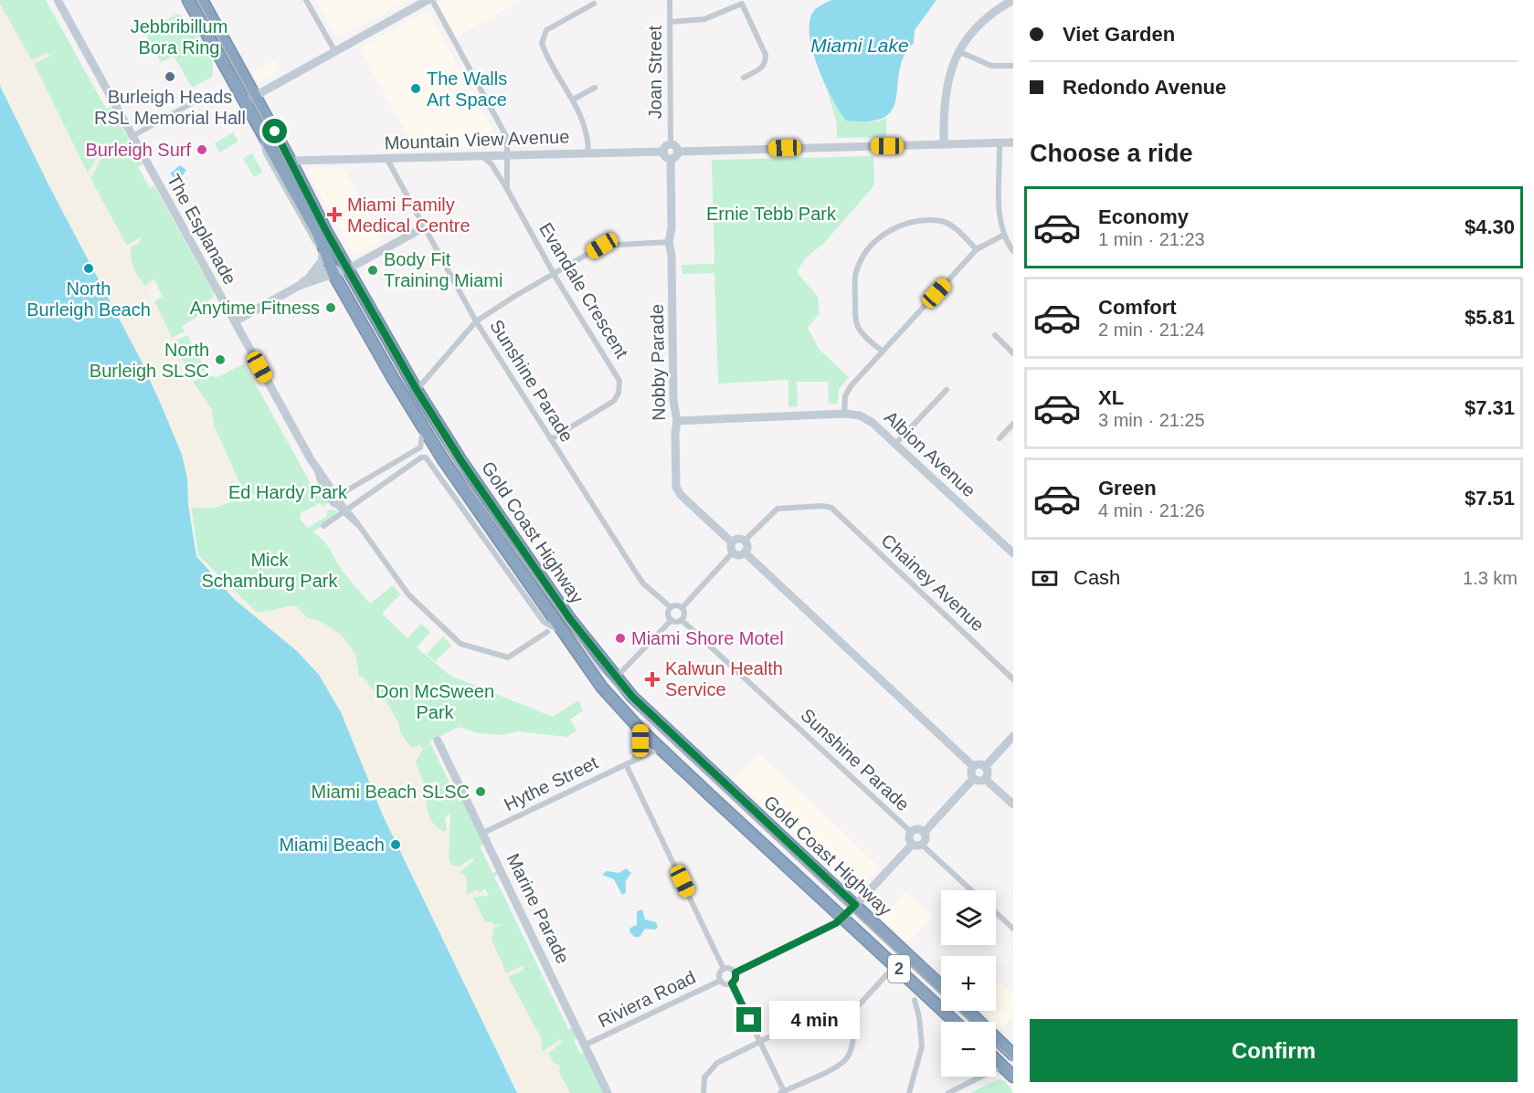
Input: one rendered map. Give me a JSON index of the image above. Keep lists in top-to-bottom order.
{
  "streets": {
    "highway": ["Gold Coast Highway", "2"],
    "street": [
      "Joan Street",
      "Mountain View Avenue",
      "The Esplanade",
      "Evandale Crescent",
      "Nobby Parade",
      "Sunshine Parade",
      "Albion Avenue",
      "Chainey Avenue",
      "Hythe Street",
      "Marine Parade",
      "Riviera Road"
    ]
  },
  "crossings": [
    ["Joan Street", "Mountain View Avenue"],
    ["Joan Street", "Nobby Parade"],
    ["Mountain View Avenue", "Evandale Crescent"],
    ["Mountain View Avenue", "Nobby Parade"],
    ["Mountain View Avenue", "Sunshine Parade"],
    ["Mountain View Avenue", "Gold Coast Highway"],
    ["Evandale Crescent", "Sunshine Parade"],
    ["Nobby Parade", "Albion Avenue"],
    ["Nobby Parade", "Chainey Avenue"],
    ["Gold Coast Highway", "Hythe Street"],
    ["Hythe Street", "Marine Parade"],
    ["Marine Parade", "Riviera Road"]
  ],
  "water": ["Miami Lake"],
  "parks": [
    "Jebbribillum Bora Ring",
    "Ernie Tebb Park",
    "Ed Hardy Park",
    "Mick Schamburg Park",
    "Don McSween Park"
  ],
  "places": {
    "other": [
      "Burleigh Heads RSL Memorial Hall",
      "The Walls Art Space",
      "Burleigh Surf",
      "North Burleigh Beach",
      "Body Fit Training Miami",
      "Anytime Fitness",
      "North Burleigh SLSC",
      "Miami Shore Motel",
      "Miami Beach SLSC",
      "Miami Beach"
    ],
    "health": ["Miami Family Medical Centre", "Kalwun Health Service"]
  },
  "page": {
    "banner": ["Viet Garden", "Redondo Avenue"],
    "heading": "Choose a ride",
    "list": [
      {
        "name": "Economy",
        "note": "1 min · 21:23",
        "value": "$4.30"
      },
      {
        "name": "Comfort",
        "note": "2 min · 21:24",
        "value": "$5.81"
      },
      {
        "name": "XL",
        "note": "3 min · 21:25",
        "value": "$7.31"
      },
      {
        "name": "Green",
        "note": "4 min · 21:26",
        "value": "$7.51"
      }
    ],
    "pay": ["Cash", "1.3 km"],
    "map_buttons": ["+", "−"],
    "bubble": "4 min",
    "buttons": "Confirm"
  }
}
